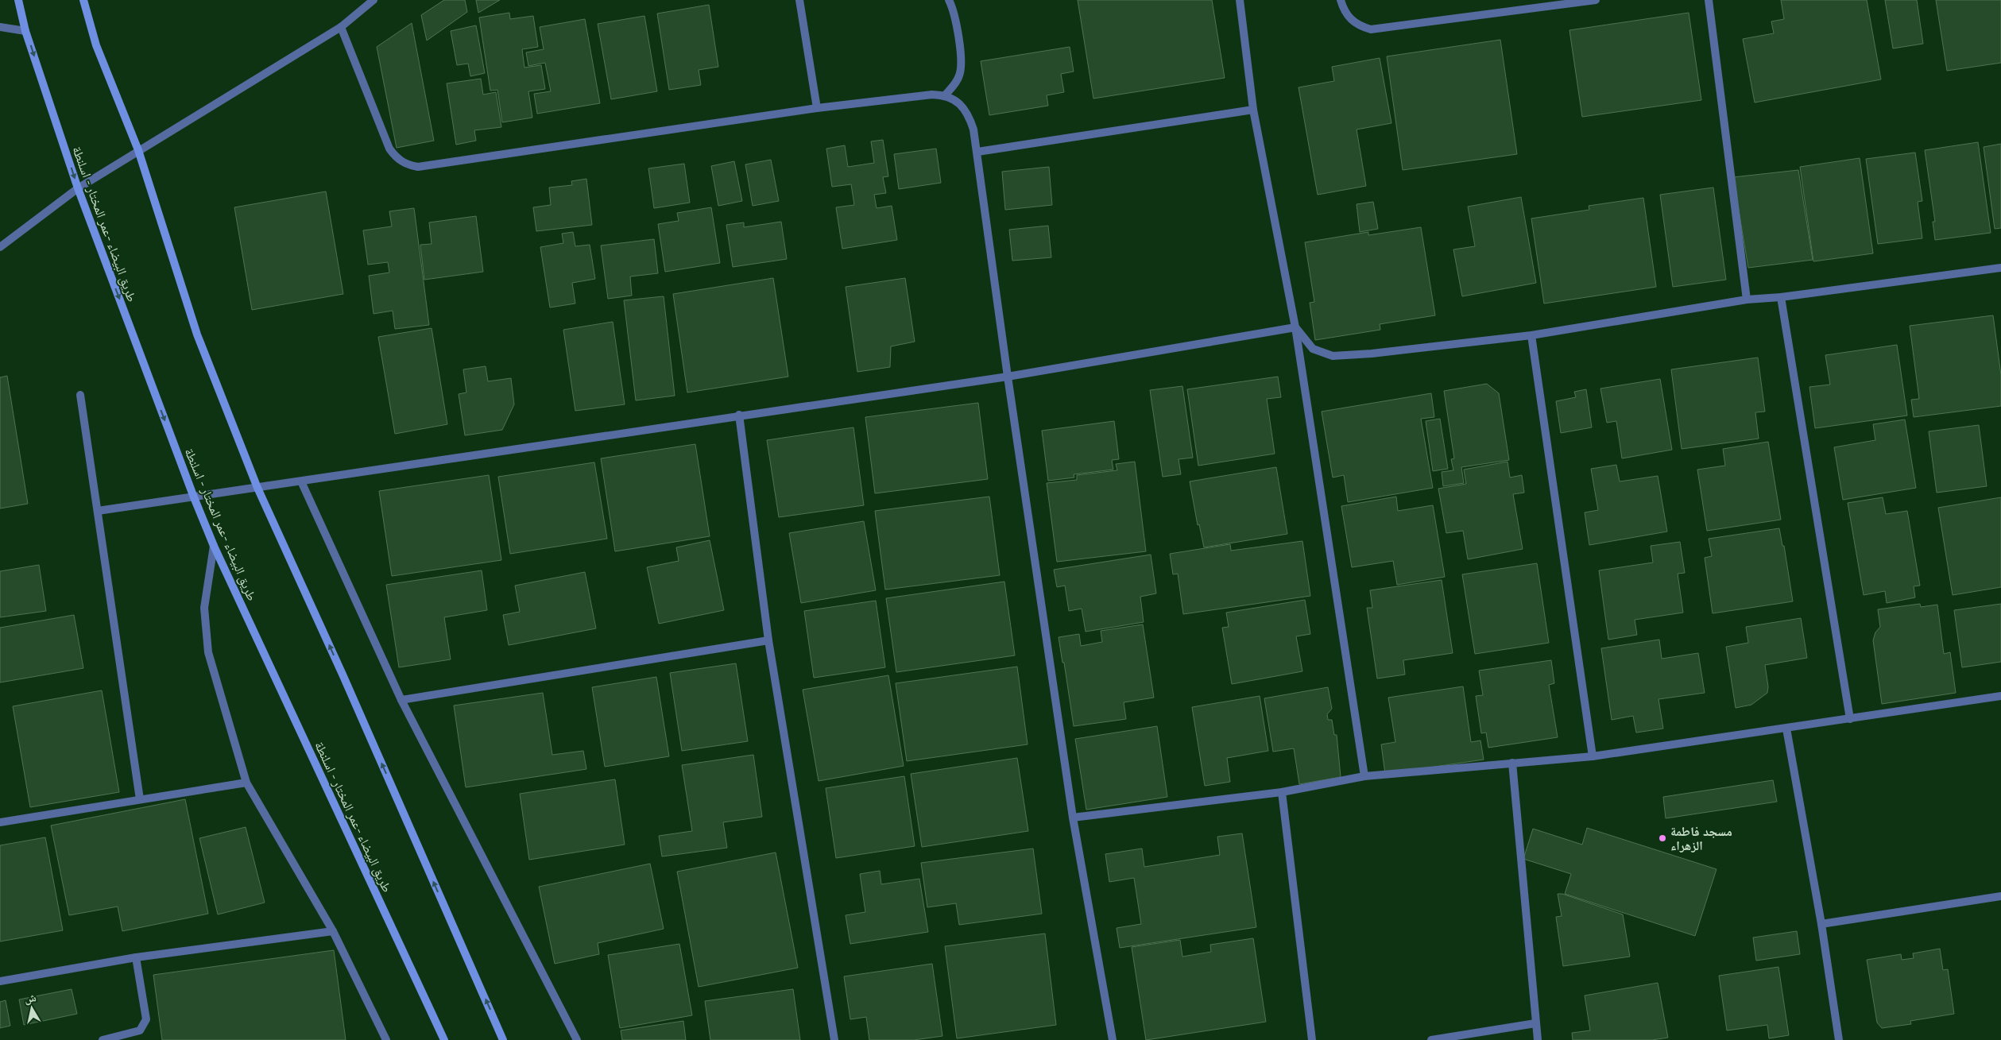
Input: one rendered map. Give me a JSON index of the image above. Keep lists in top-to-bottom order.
{
  "streets": {
    "main road": ["طريق البيضاء -عمر المختار - اسلنطة"]
  },
  "places": ["مسجد فاطمة الزهراء"],
  "north": "top"
}
